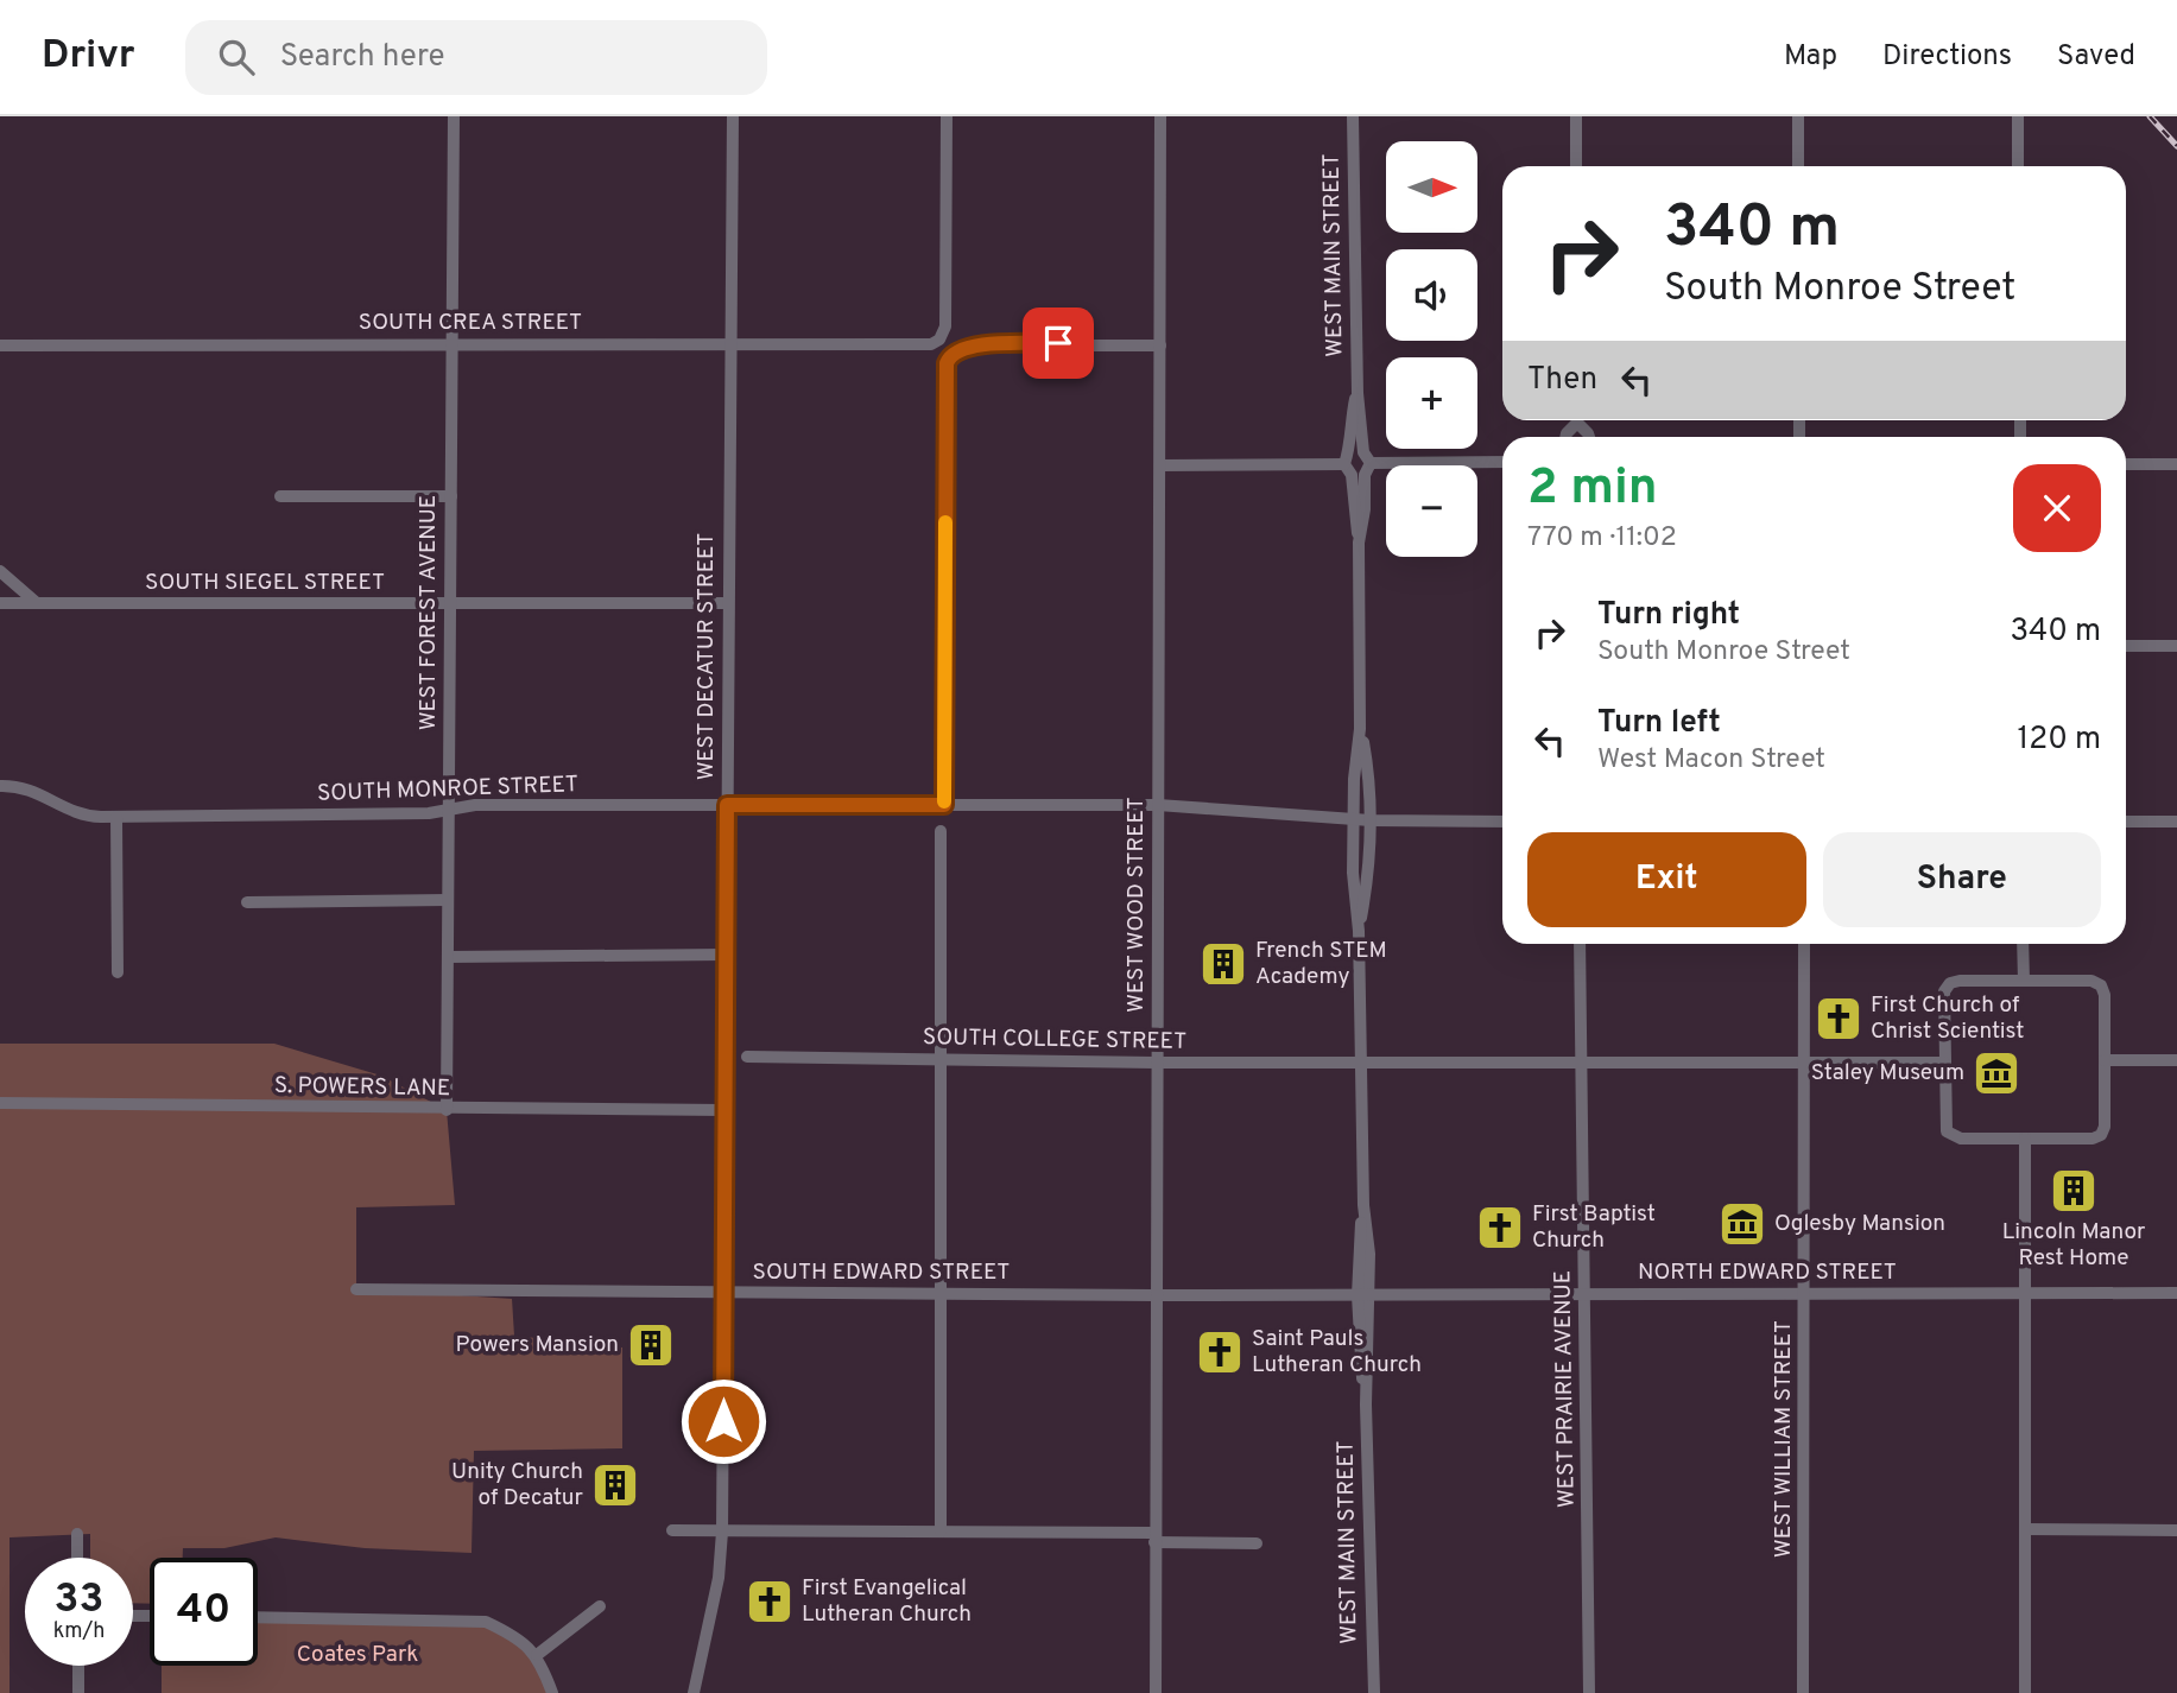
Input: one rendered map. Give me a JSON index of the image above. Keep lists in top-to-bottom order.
{
  "streets": {
    "street": [
      "WEST MAIN STREET",
      "SOUTH CREA STREET",
      "SOUTH SIEGEL STREET",
      "WEST FOREST AVENUE",
      "WEST DECATUR STREET",
      "SOUTH MONROE STREET",
      "WEST WOOD STREET",
      "SOUTH COLLEGE STREET",
      "S. POWERS LANE",
      "SOUTH EDWARD STREET",
      "NORTH EDWARD STREET",
      "WEST PRAIRIE AVENUE",
      "WEST WILLIAM STREET"
    ]
  },
  "crossings": [
    ["WEST MAIN STREET", "SOUTH MONROE STREET"],
    ["WEST MAIN STREET", "SOUTH COLLEGE STREET"],
    ["WEST MAIN STREET", "SOUTH EDWARD STREET"],
    ["WEST MAIN STREET", "NORTH EDWARD STREET"],
    ["SOUTH CREA STREET", "WEST FOREST AVENUE"],
    ["SOUTH CREA STREET", "WEST DECATUR STREET"],
    ["SOUTH SIEGEL STREET", "WEST FOREST AVENUE"],
    ["SOUTH SIEGEL STREET", "WEST DECATUR STREET"],
    ["WEST FOREST AVENUE", "SOUTH MONROE STREET"],
    ["WEST FOREST AVENUE", "S. POWERS LANE"],
    ["WEST DECATUR STREET", "SOUTH MONROE STREET"],
    ["WEST DECATUR STREET", "S. POWERS LANE"],
    ["WEST DECATUR STREET", "SOUTH EDWARD STREET"],
    ["SOUTH MONROE STREET", "WEST WOOD STREET"],
    ["WEST WOOD STREET", "SOUTH COLLEGE STREET"],
    ["WEST WOOD STREET", "SOUTH EDWARD STREET"],
    ["SOUTH COLLEGE STREET", "WEST PRAIRIE AVENUE"],
    ["SOUTH COLLEGE STREET", "WEST WILLIAM STREET"],
    ["SOUTH EDWARD STREET", "NORTH EDWARD STREET"],
    ["NORTH EDWARD STREET", "WEST PRAIRIE AVENUE"],
    ["NORTH EDWARD STREET", "WEST WILLIAM STREET"]
  ],
  "parks": ["Coates Park"],
  "places": {
    "building": [
      "French STEM Academy",
      "Lincoln Manor Rest Home",
      "Powers Mansion",
      "Unity Church of Decatur"
    ],
    "church": [
      "First Church of Christ Scientist",
      "First Baptist Church",
      "Saint Pauls Lutheran Church",
      "First Evangelical Lutheran Church"
    ],
    "museum": ["Staley Museum", "Oglesby Mansion"]
  },
  "north": "right",
  "page": {
    "header": "Drivr",
    "search": "Search here",
    "nav": ["Map", "Directions", "Saved"],
    "map_buttons": ["+", "−"],
    "turn": ["340 m", "South Monroe Street"],
    "then": "Then",
    "heading": ["2 min", "770 m · 11:02"],
    "list": [
      {
        "name": "Turn right",
        "note": "South Monroe Street",
        "value": "340 m"
      },
      {
        "name": "Turn left",
        "note": "West Macon Street",
        "value": "120 m"
      }
    ],
    "buttons": ["Exit", "Share"],
    "speed": "33 km/h",
    "limit": "40"
  }
}
